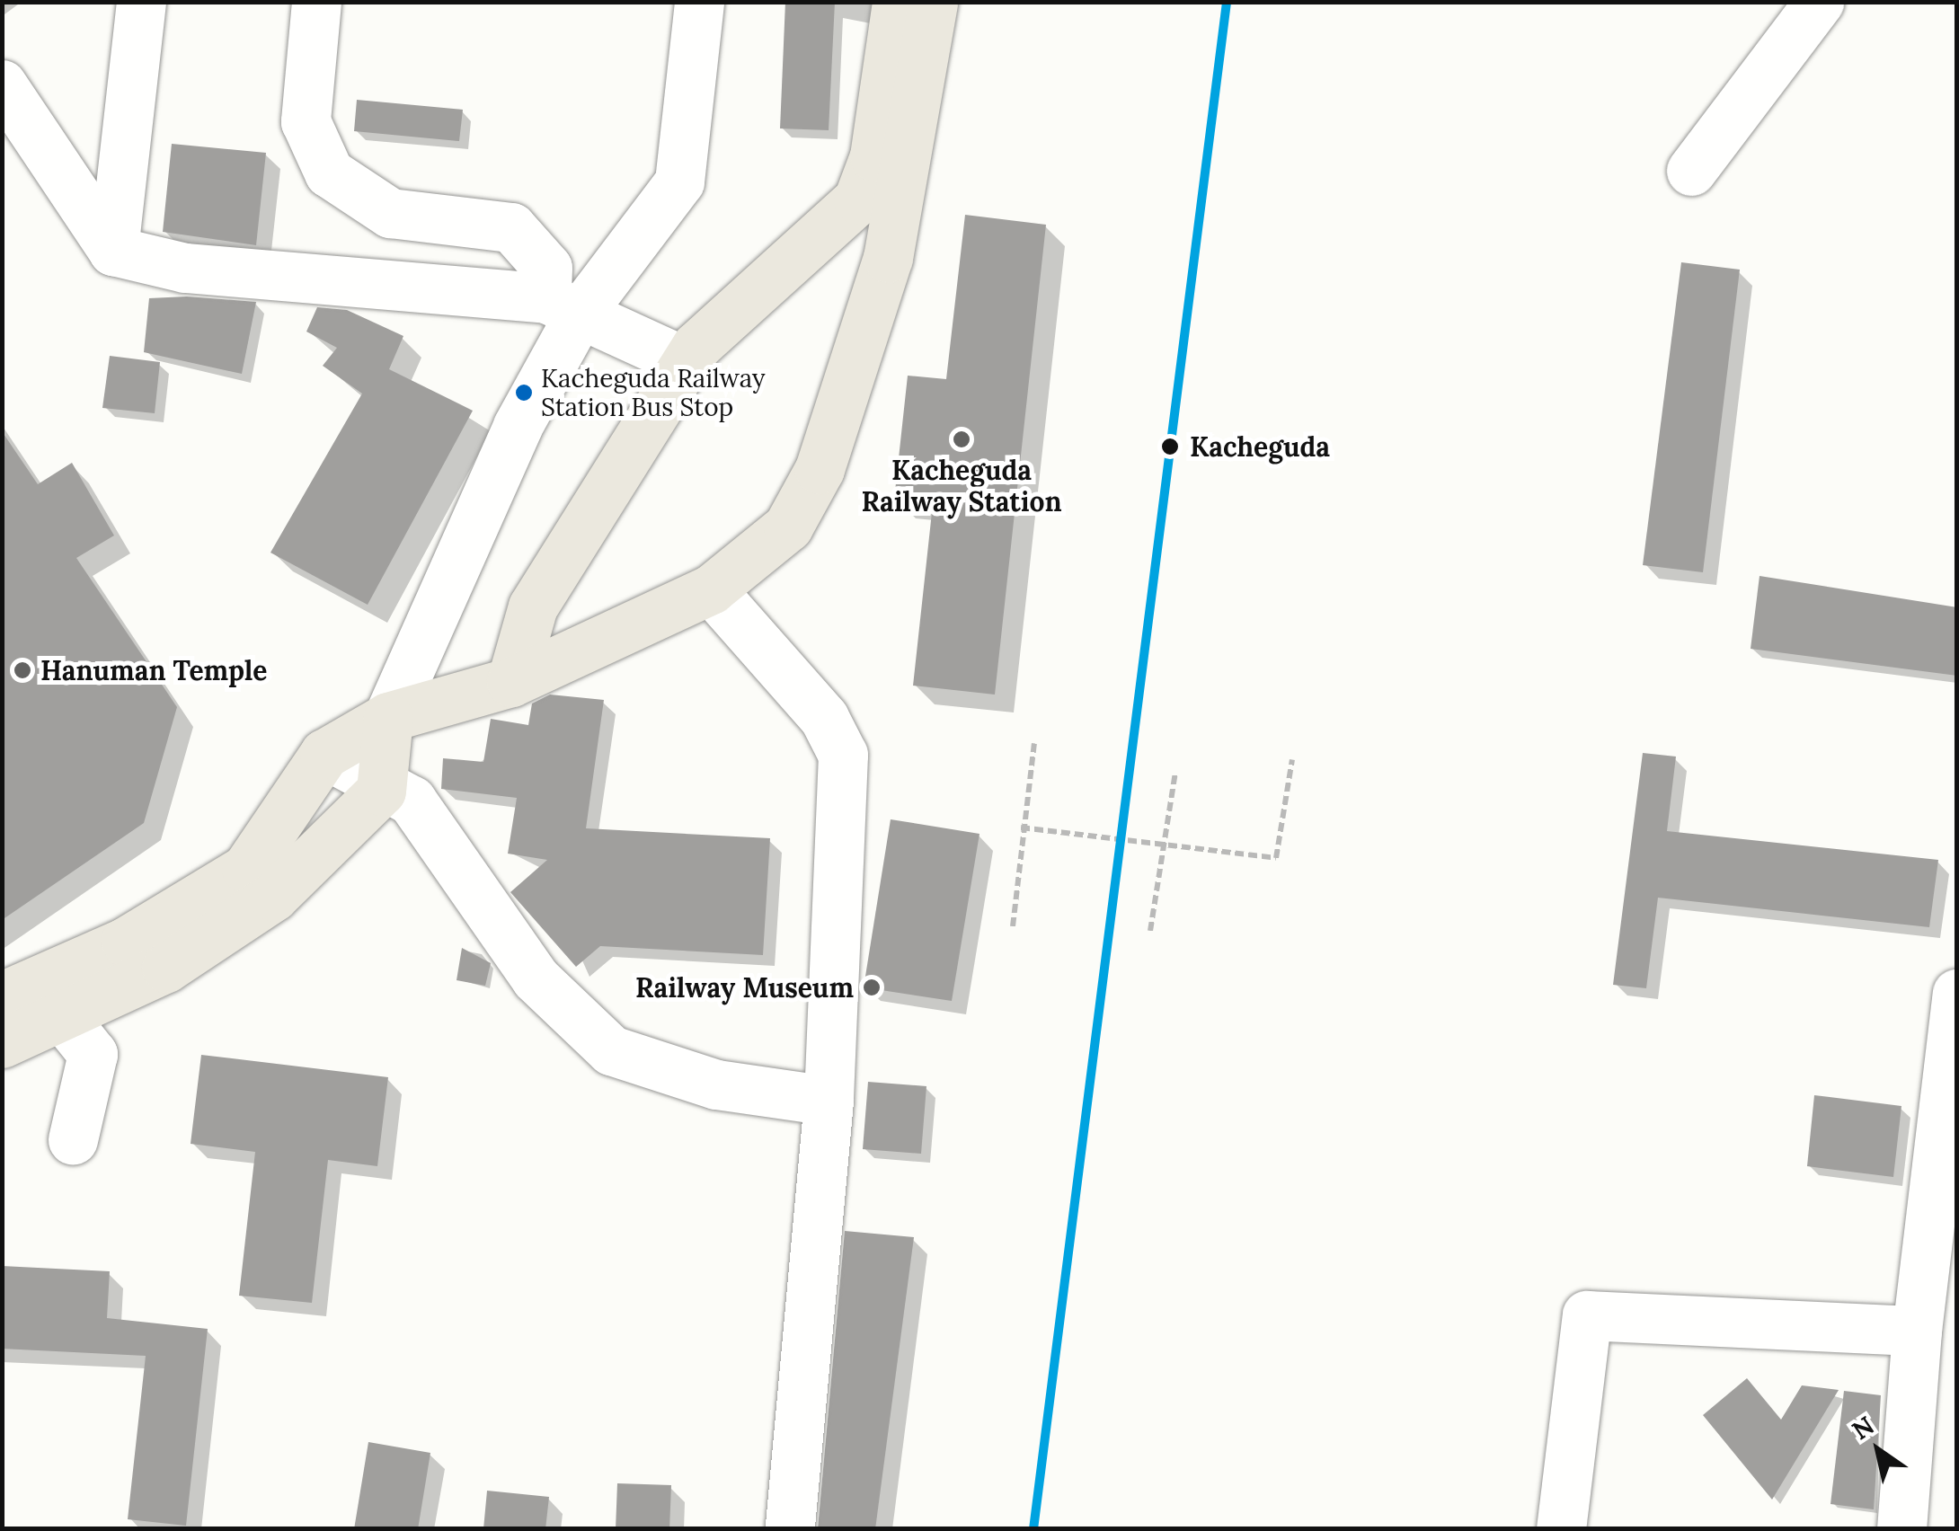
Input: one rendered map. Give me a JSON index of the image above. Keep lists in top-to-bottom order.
{
  "places": [
    "Kacheguda Railway Station Bus Stop",
    "Kacheguda Railway Station",
    "Kacheguda",
    "Hanuman Temple",
    "Railway Museum"
  ],
  "north": "top left"
}
